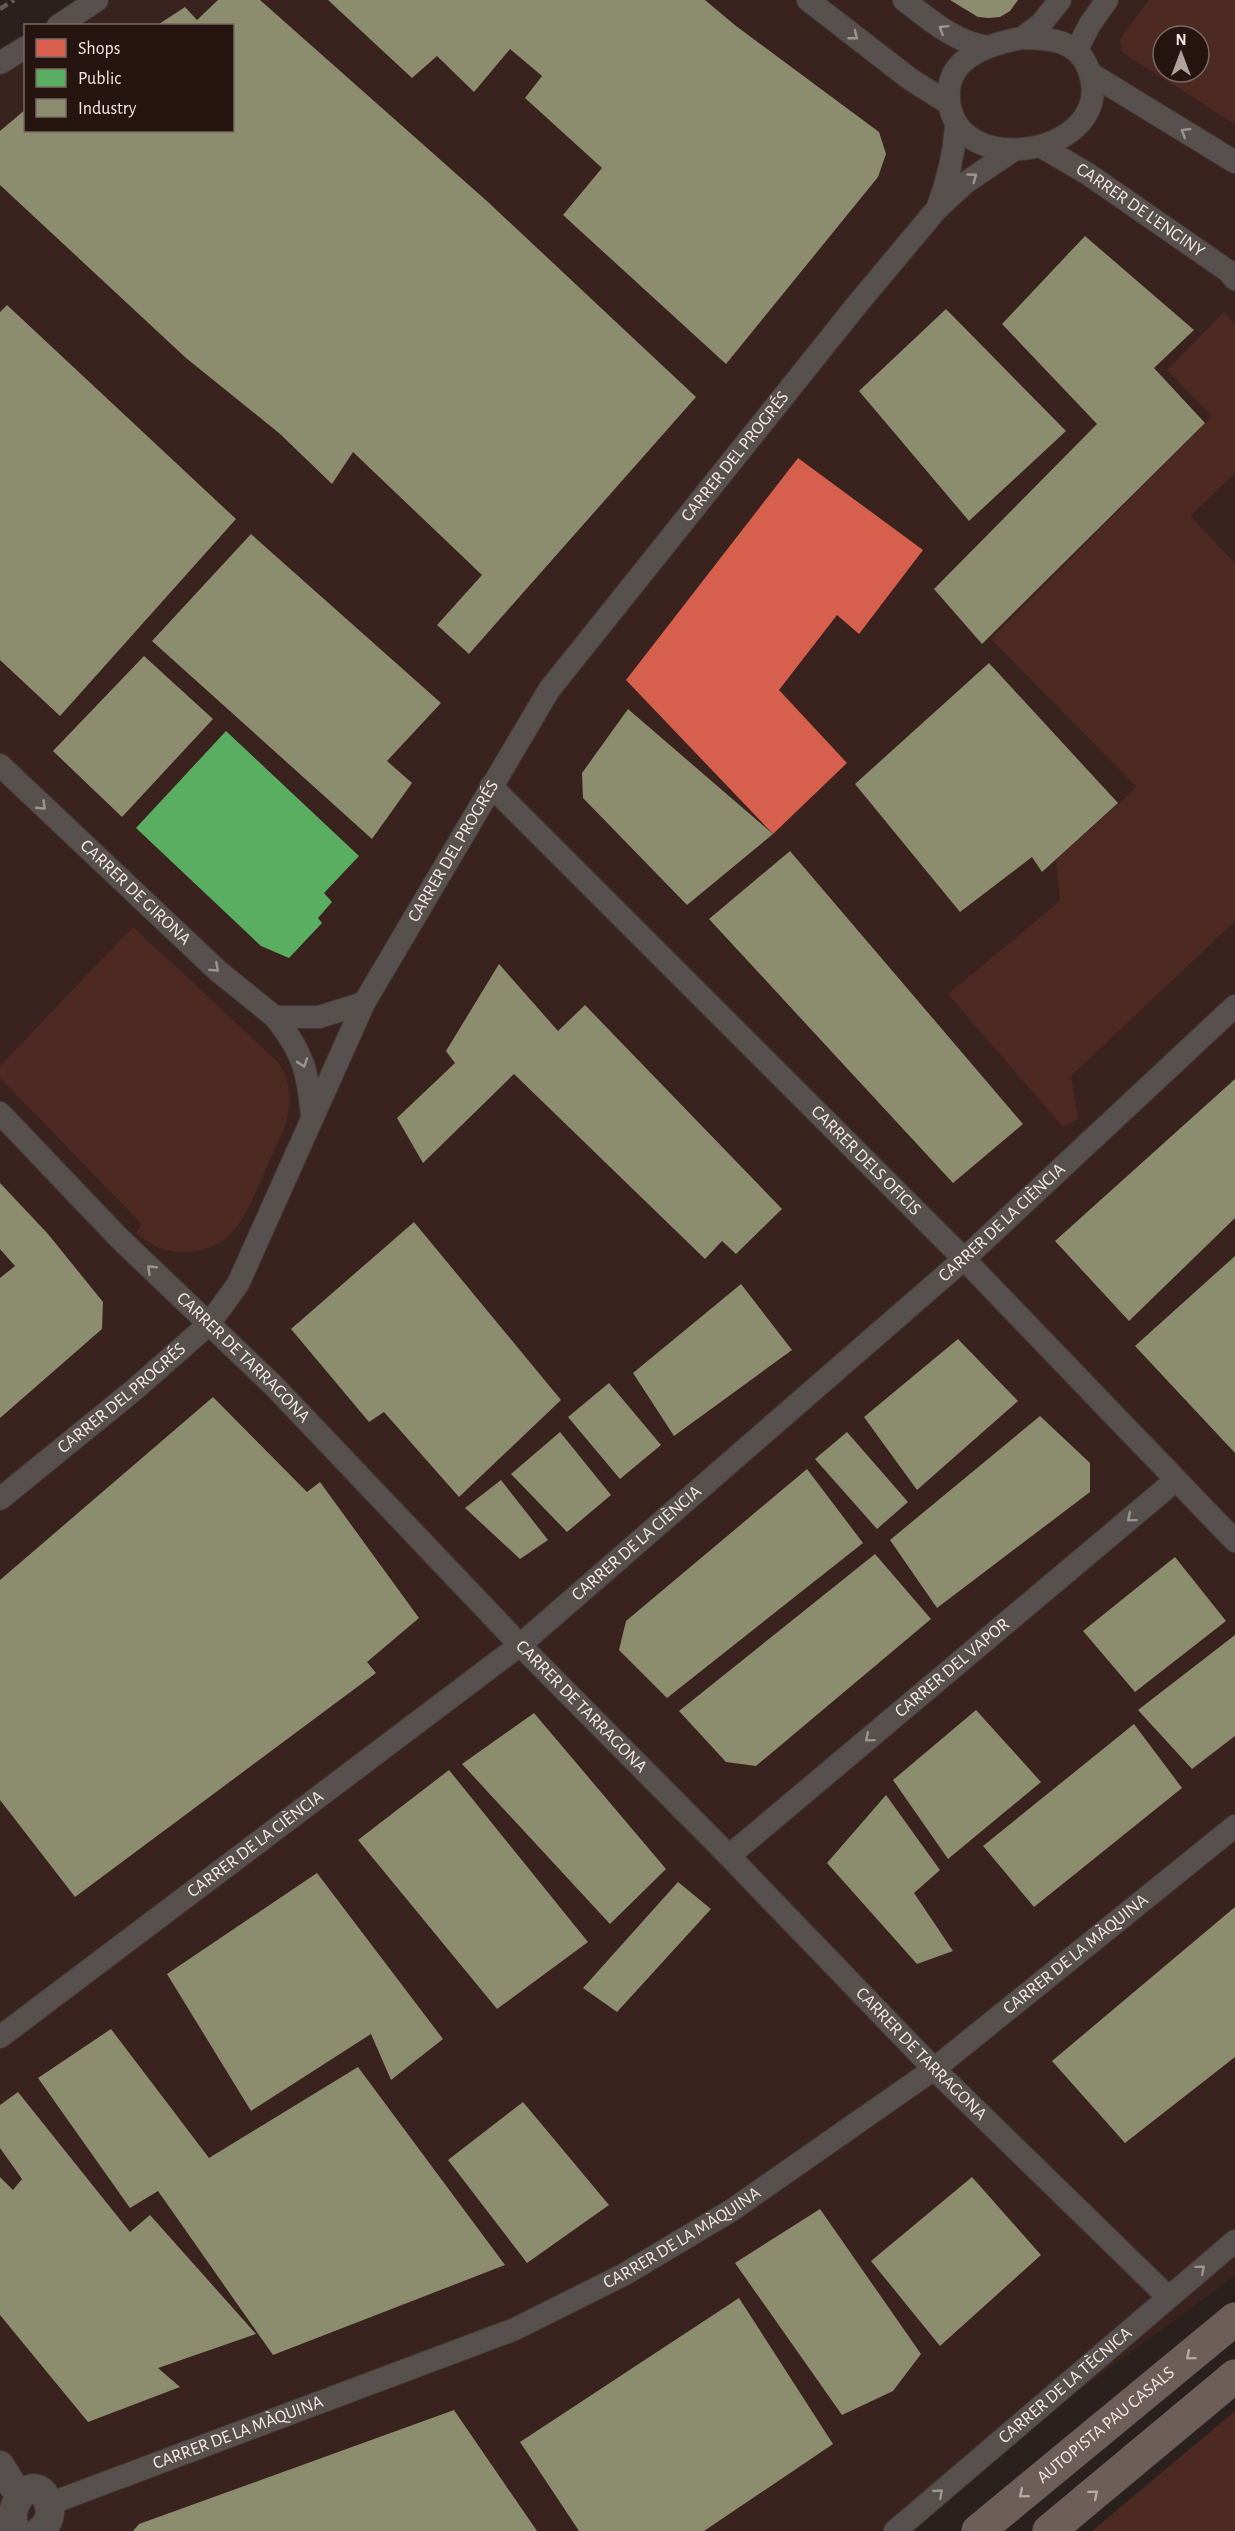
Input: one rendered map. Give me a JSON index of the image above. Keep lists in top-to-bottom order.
{
  "streets": {
    "highway": ["AUTOPISTA PAU CASALS"],
    "street": [
      "CARRER DE L'ENGINY",
      "CARRER DEL PROGRÉS",
      "CARRER DE GIRONA",
      "CARRER DELS OFICIS",
      "CARRER DE LA CIÈNCIA",
      "CARRER DE TARRAGONA",
      "CARRER DEL VAPOR",
      "CARRER DE LA MÀQUINA",
      "CARRER DE LA TÈCNICA"
    ]
  },
  "crossings": [
    ["CARRER DE L'ENGINY", "CARRER DEL PROGRÉS"],
    ["CARRER DEL PROGRÉS", "CARRER DE GIRONA"],
    ["CARRER DEL PROGRÉS", "CARRER DELS OFICIS"],
    ["CARRER DEL PROGRÉS", "CARRER DE TARRAGONA"],
    ["CARRER DELS OFICIS", "CARRER DE LA CIÈNCIA"],
    ["CARRER DELS OFICIS", "CARRER DEL VAPOR"],
    ["CARRER DE LA CIÈNCIA", "CARRER DE TARRAGONA"],
    ["CARRER DE TARRAGONA", "CARRER DEL VAPOR"],
    ["CARRER DE TARRAGONA", "CARRER DE LA MÀQUINA"],
    ["CARRER DE TARRAGONA", "CARRER DE LA TÈCNICA"]
  ],
  "one_way": ["CARRER DE GIRONA", "CARRER DEL VAPOR", "CARRER DE LA TÈCNICA"],
  "legend": ["Shops", "Public", "Industry"],
  "north": "top"
}
